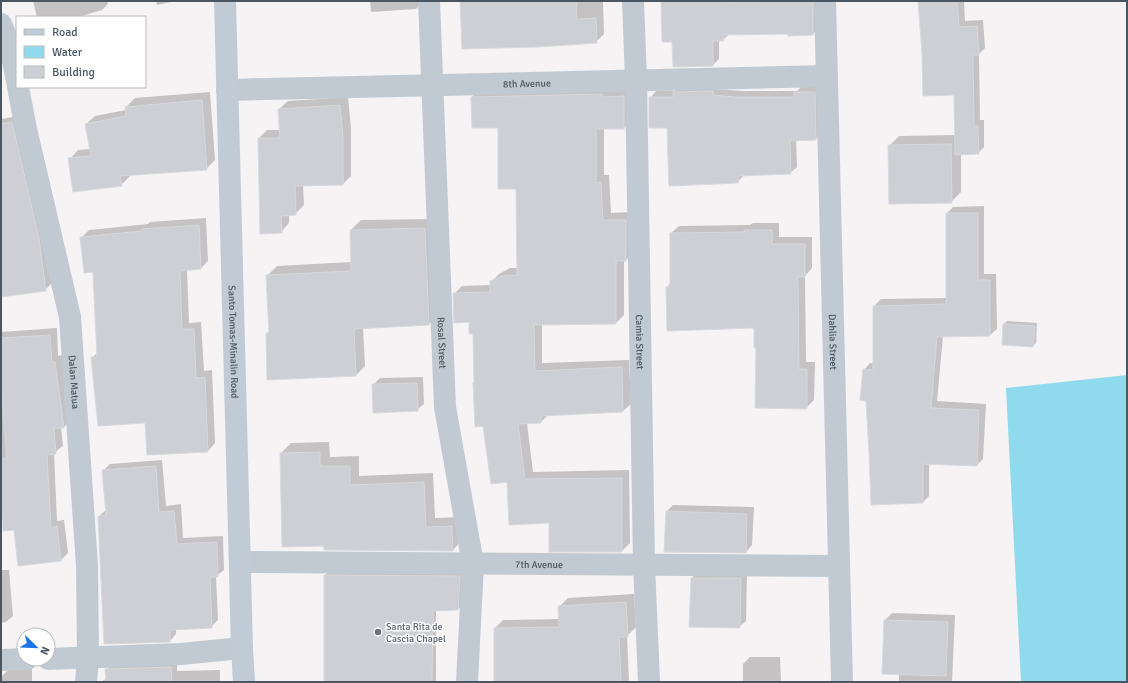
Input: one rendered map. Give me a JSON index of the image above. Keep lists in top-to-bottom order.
{
  "streets": {
    "main road": ["Santo Tomas-Minalin Road"],
    "street": [
      "8th Avenue",
      "Camia Street",
      "Dahlia Street",
      "Rosal Street",
      "Dalan Matua",
      "7th Avenue"
    ]
  },
  "crossings": [
    ["8th Avenue", "Santo Tomas-Minalin Road"],
    ["8th Avenue", "Camia Street"],
    ["8th Avenue", "Dahlia Street"],
    ["8th Avenue", "Rosal Street"],
    ["Santo Tomas-Minalin Road", "7th Avenue"],
    ["Camia Street", "7th Avenue"],
    ["Dahlia Street", "7th Avenue"],
    ["Rosal Street", "7th Avenue"]
  ],
  "places": ["Santa Rita de Cascia Chapel"],
  "legend": ["Road", "Water", "Building"],
  "north": "bottom right"
}
